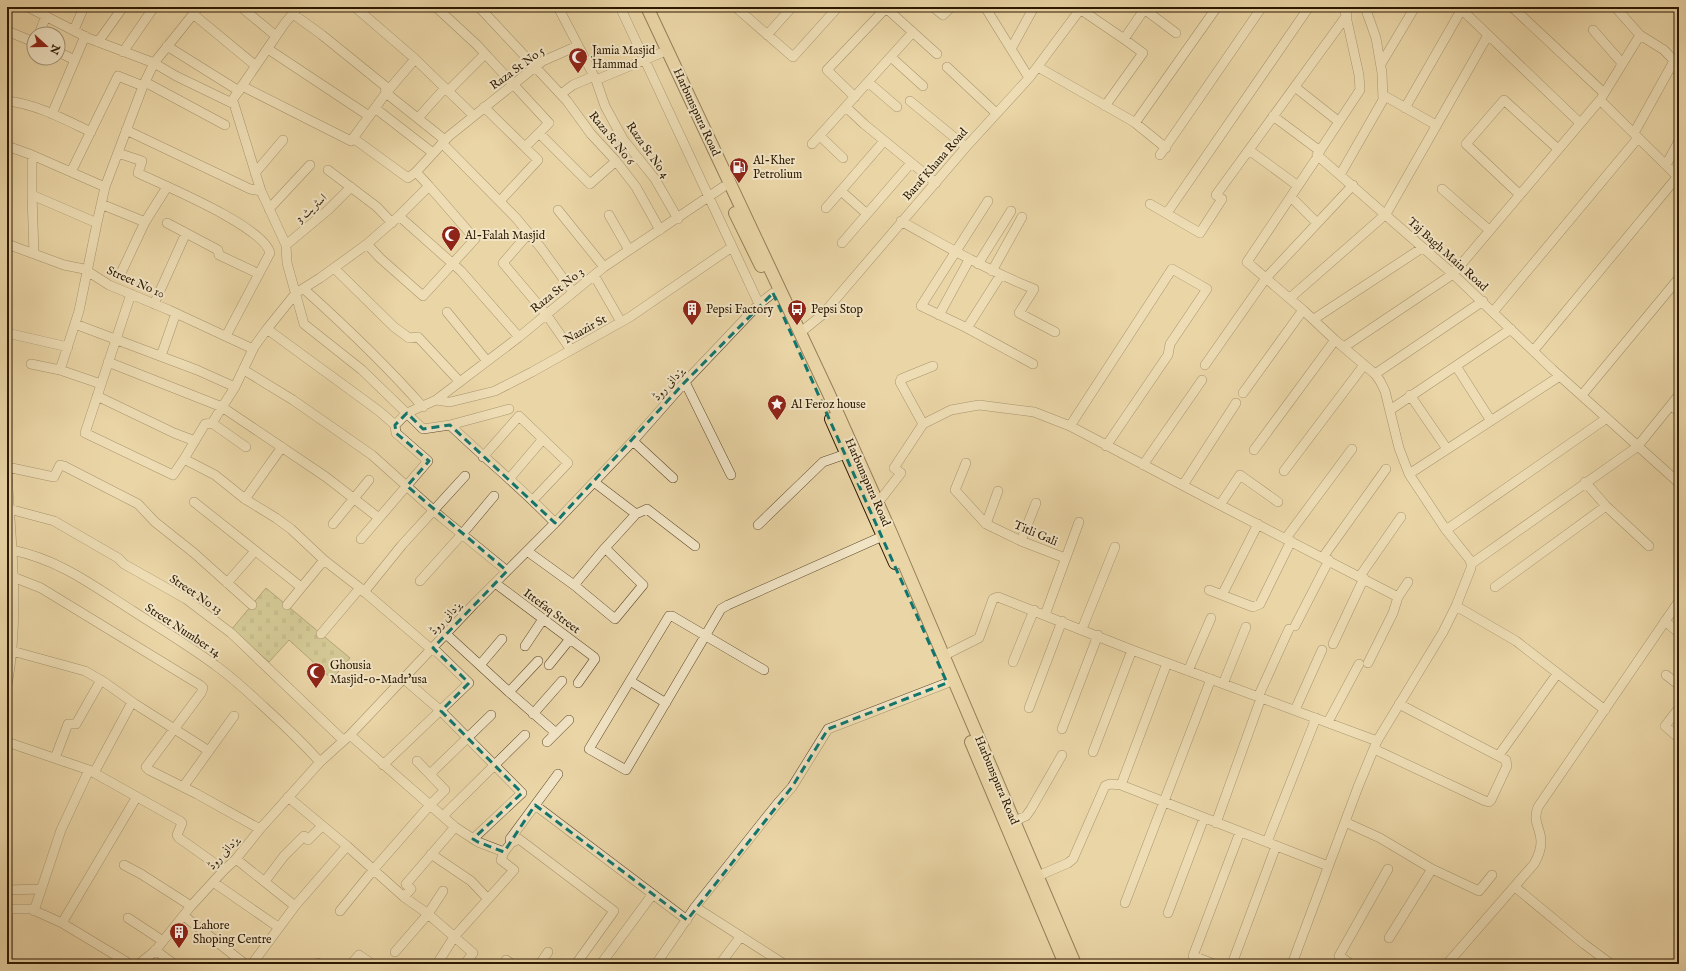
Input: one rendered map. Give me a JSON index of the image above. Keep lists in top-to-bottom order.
{
  "streets": {
    "main road": ["Harbunspura Road"],
    "street": [
      "Raza St No 5",
      "Raza St No 6",
      "Raza St No 4",
      "Baraf Khana Road",
      "اسٹریٹ 3",
      "Taj Bagh Main Road",
      "Street No 10",
      "Raza St No 3",
      "Naazir St",
      "یزدانی روڈ",
      "Titli Gali",
      "Street No 13",
      "Ittefaq Street",
      "Street Number 14"
    ]
  },
  "crossings": [
    ["Raza St No 5", "Raza St No 6"],
    ["Raza St No 5", "Raza St No 4"],
    ["Harbunspura Road", "Baraf Khana Road"],
    ["Harbunspura Road", "Raza St No 3"],
    ["Harbunspura Road", "یزدانی روڈ"],
    ["Raza St No 6", "Raza St No 3"],
    ["Raza St No 4", "Raza St No 3"],
    ["Raza St No 3", "Naazir St"],
    ["یزدانی روڈ", "Street No 13"],
    ["یزدانی روڈ", "Ittefaq Street"],
    ["یزدانی روڈ", "Street Number 14"]
  ],
  "places": {
    "mosque": ["Jamia Masjid Hammad", "Al-Falah Masjid", "Ghousia Masjid-o-Madr'usa"],
    "fuel station": ["Al-Kher Petrolium"],
    "building": ["Pepsi Factory", "Lahore Shoping Centre"],
    "bus stop": ["Pepsi Stop"],
    "place": ["Al Feroz house"]
  },
  "north": "right"
}
